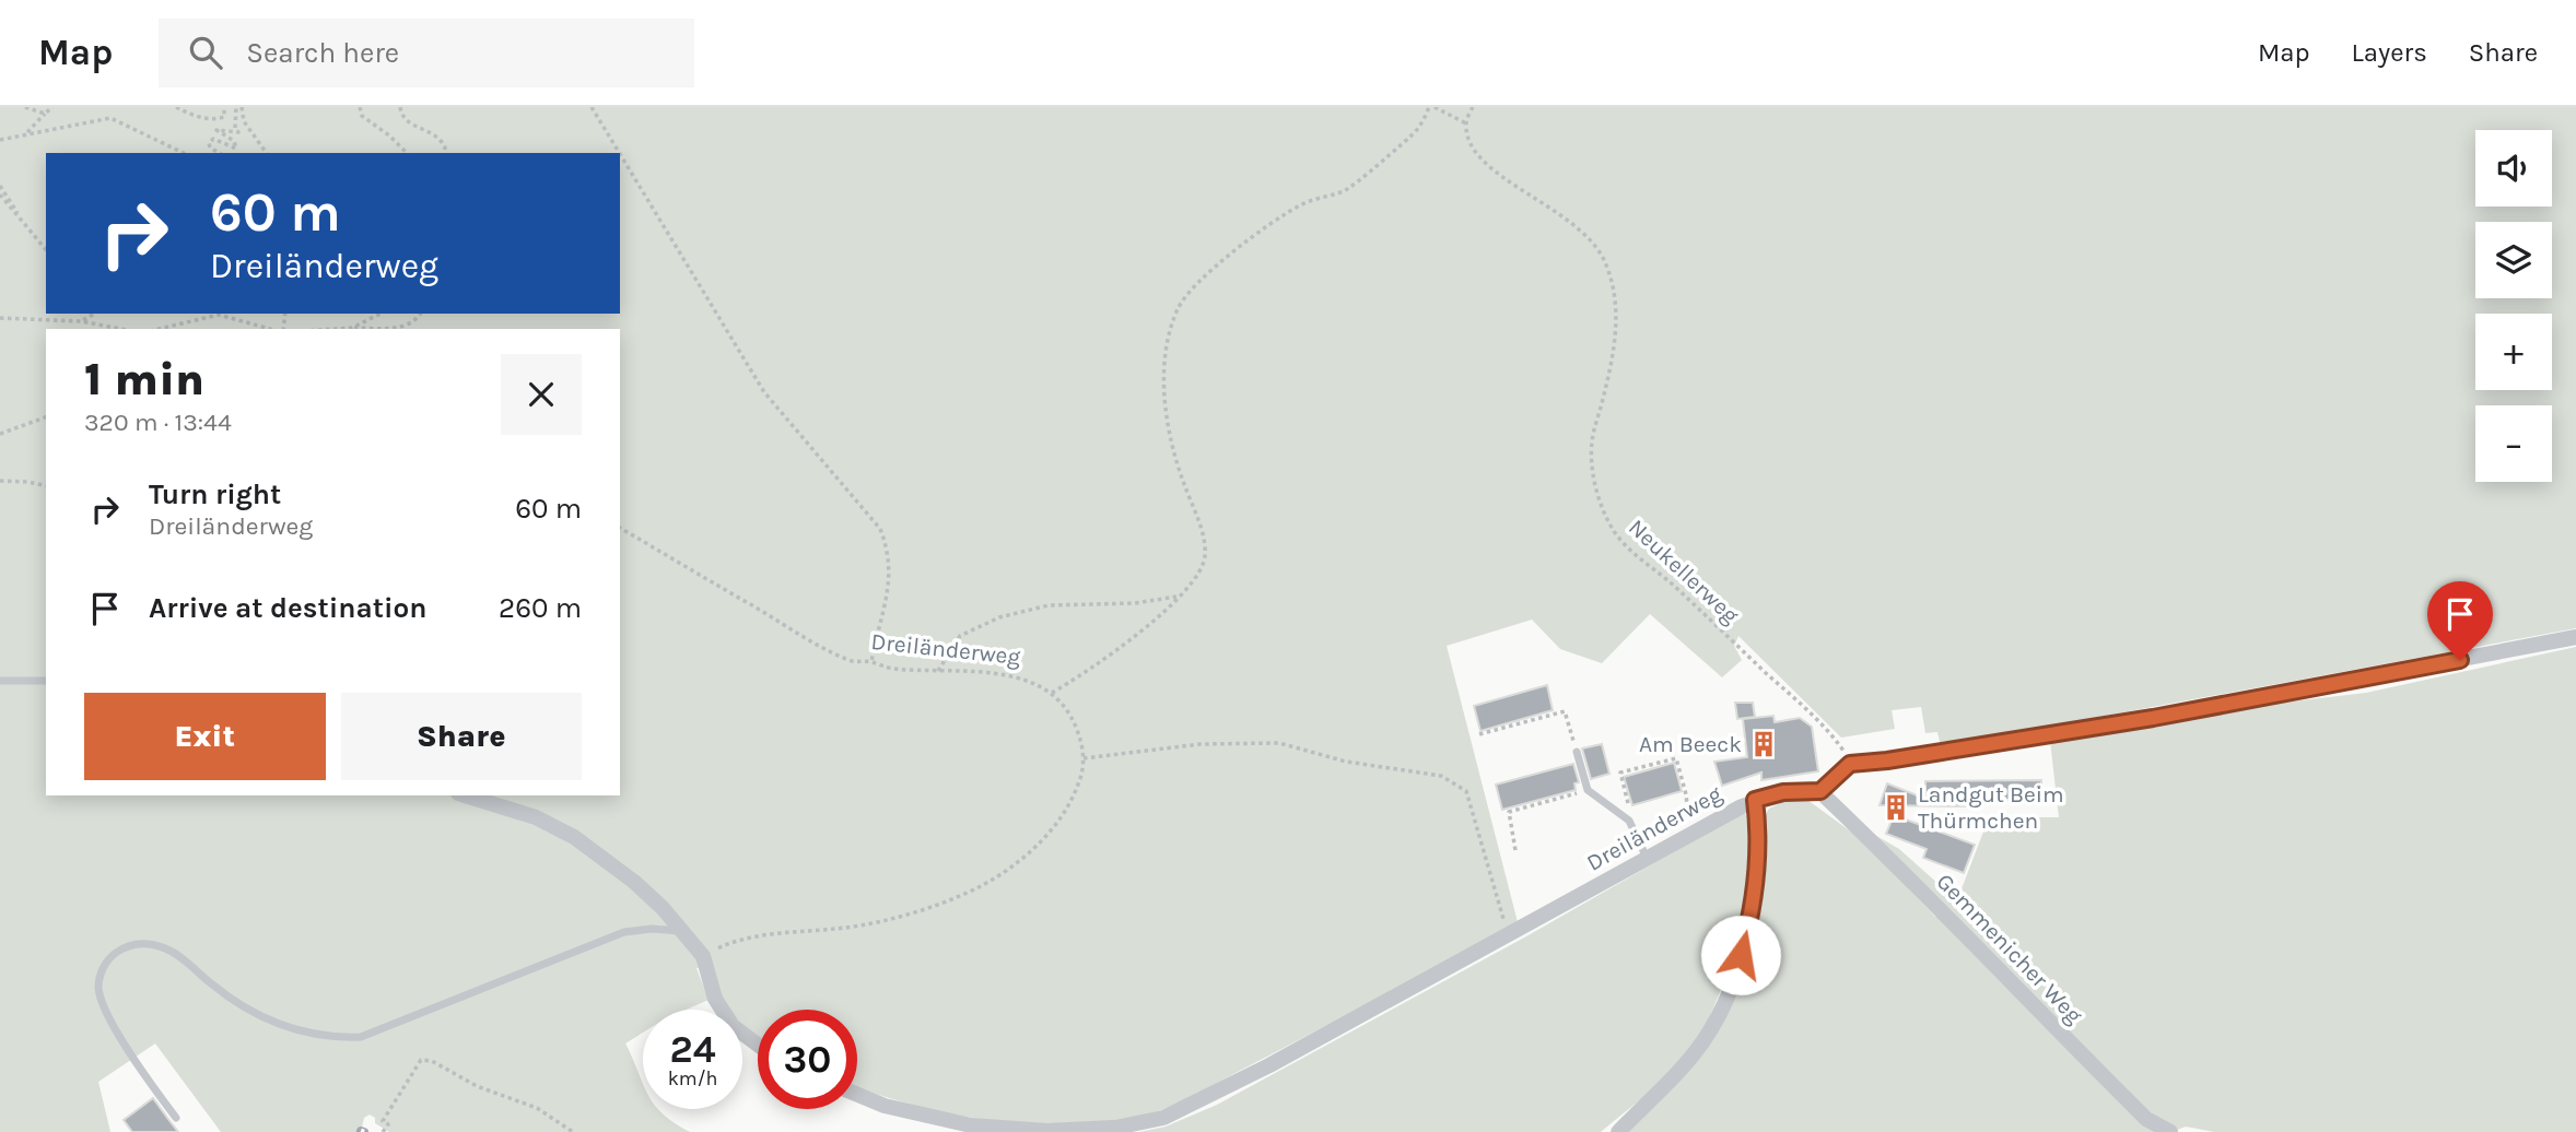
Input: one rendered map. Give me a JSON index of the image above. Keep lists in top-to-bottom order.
{
  "streets": {
    "street": ["Dreiländerweg", "Gemmenicher Weg"],
    "path": ["Neukellerweg"]
  },
  "crossings": [
    ["Dreiländerweg", "Gemmenicher Weg"]
  ],
  "places": {
    "building": ["Am Beeck", "Landgut Beim Thürmchen"]
  },
  "page": {
    "header": "Map",
    "search": "Search here",
    "nav": ["Map", "Layers", "Share"],
    "map_buttons": ["+", "−"],
    "turn": ["60 m", "Dreiländerweg"],
    "heading": ["1 min", "320 m · 13:44"],
    "list": [
      {
        "name": "Turn right",
        "note": "Dreiländerweg",
        "value": "60 m"
      },
      {
        "name": "Arrive at destination",
        "value": "260 m"
      }
    ],
    "buttons": ["Exit", "Share"],
    "speed": "24 km/h",
    "limit": "30"
  }
}
